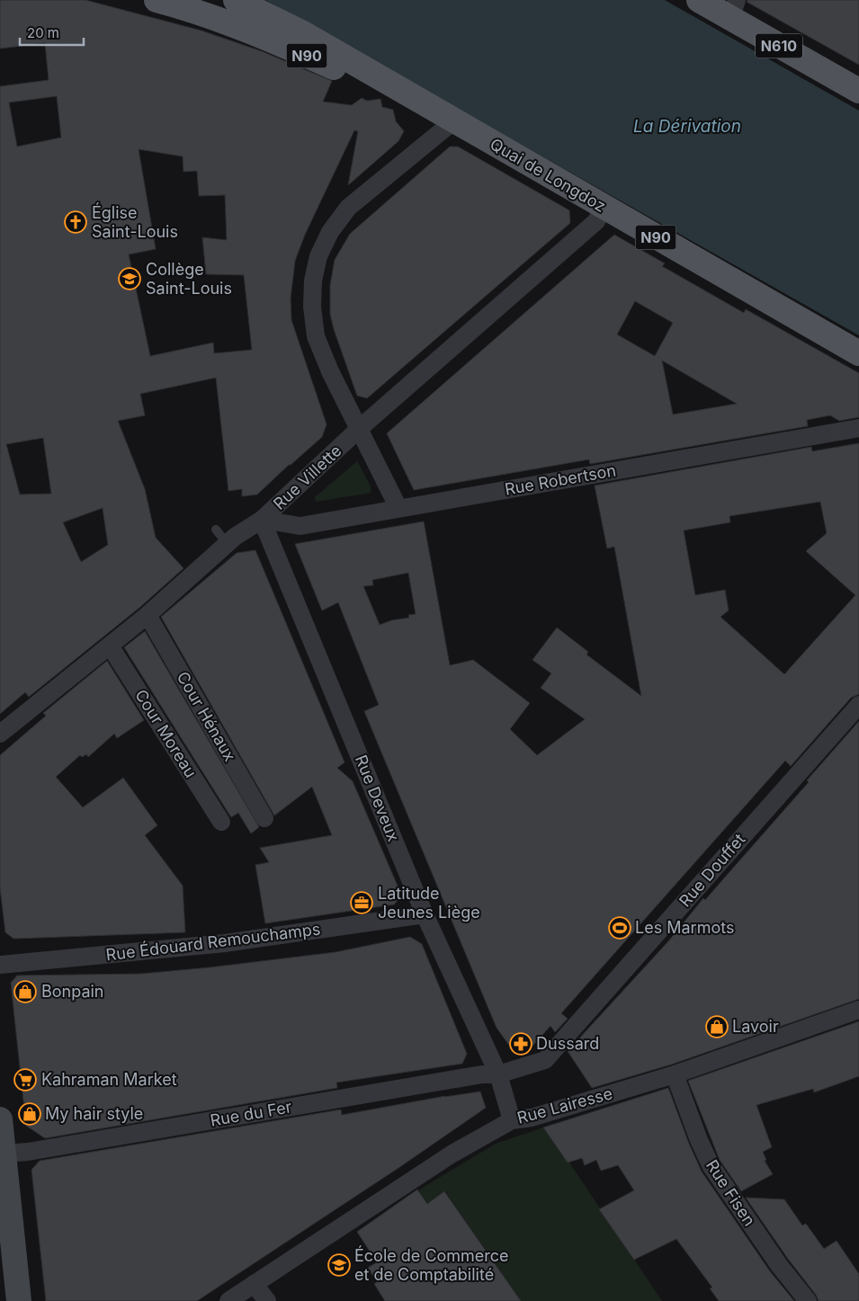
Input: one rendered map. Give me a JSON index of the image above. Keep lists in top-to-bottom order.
{
  "streets": {
    "main road": ["N610", "N90", "Quai de Longdoz"],
    "street": [
      "Rue Villette",
      "Rue Robertson",
      "Cour Hénaux",
      "Cour Moreau",
      "Rue Deveux",
      "Rue Douffet",
      "Rue Édouard Remouchamps",
      "Rue Lairesse",
      "Rue du Fer",
      "Rue Fisen"
    ]
  },
  "crossings": [
    ["N90", "Quai de Longdoz"],
    ["Quai de Longdoz", "Rue Villette"],
    ["Rue Villette", "Rue Robertson"],
    ["Rue Villette", "Cour Hénaux"],
    ["Rue Villette", "Cour Moreau"],
    ["Rue Villette", "Rue Deveux"],
    ["Rue Robertson", "Rue Deveux"],
    ["Rue Deveux", "Rue Douffet"],
    ["Rue Deveux", "Rue Édouard Remouchamps"],
    ["Rue Deveux", "Rue Lairesse"],
    ["Rue Deveux", "Rue du Fer"],
    ["Rue Douffet", "Rue du Fer"],
    ["Rue Lairesse", "Rue Fisen"]
  ],
  "water": ["La Dérivation"],
  "places": {
    "church": ["Église Saint-Louis"],
    "school or university": ["Collège Saint-Louis", "École de Commerce et de Comptabilité"],
    "office": ["Latitude Jeunes Liège"],
    "sports": ["Les Marmots"],
    "shop": ["Bonpain", "Lavoir", "My hair style"],
    "pharmacy": ["Dussard"],
    "supermarket": ["Kahraman Market"]
  },
  "scale_bar": "20 m"
}
